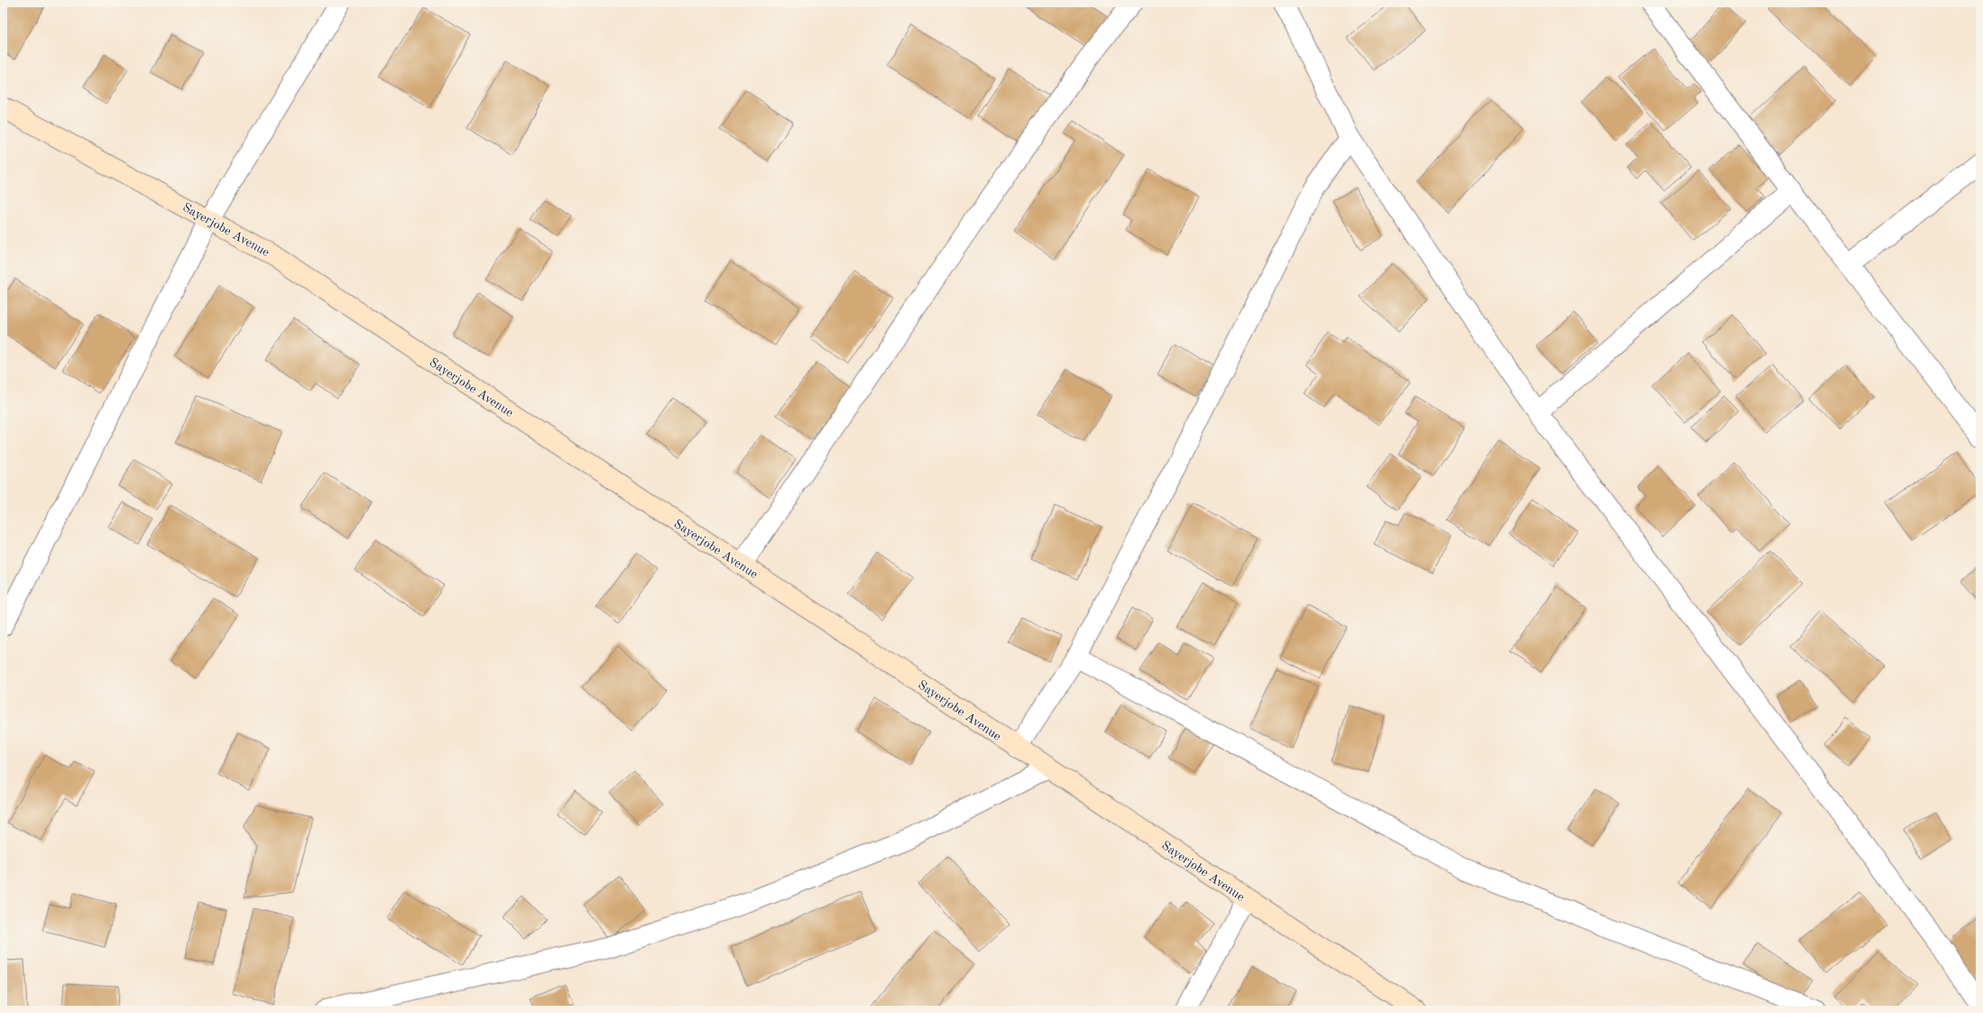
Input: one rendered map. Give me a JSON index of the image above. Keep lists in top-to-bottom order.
{
  "streets": {
    "street": ["Sayerjobe Avenue"]
  }
}
